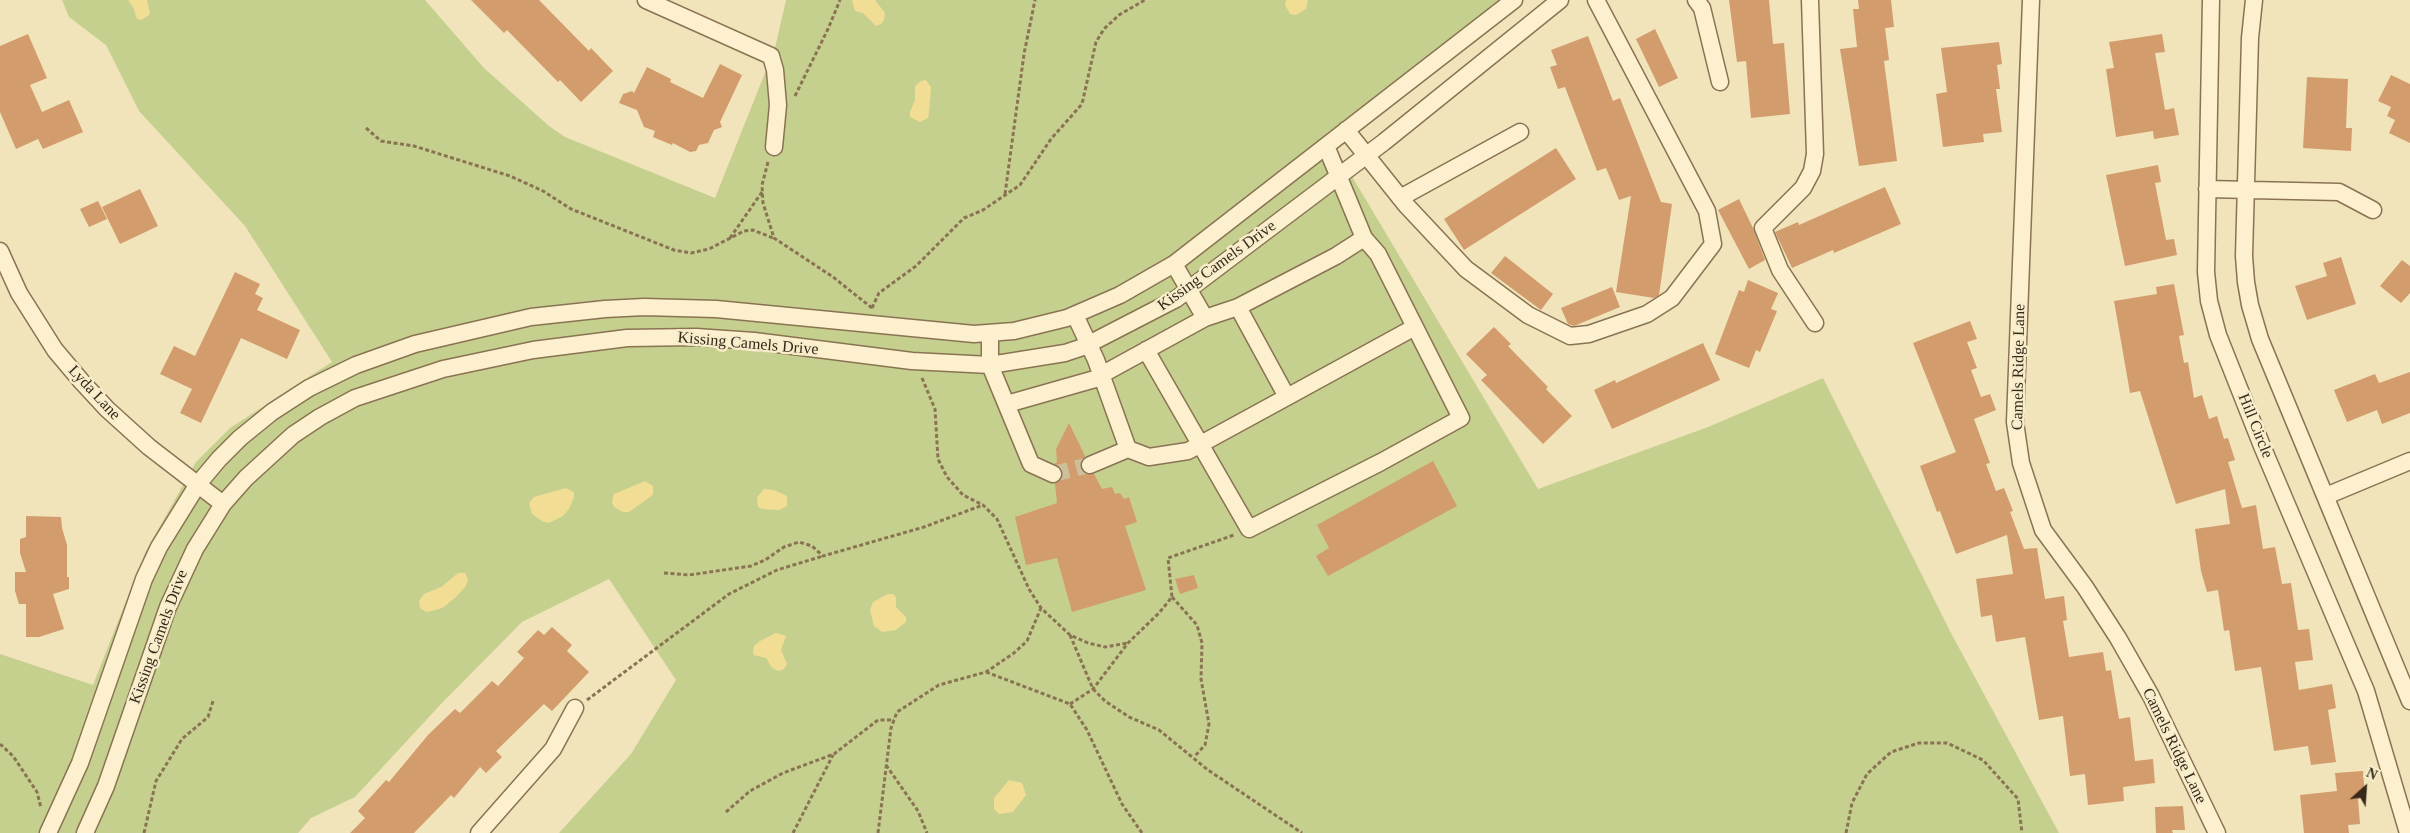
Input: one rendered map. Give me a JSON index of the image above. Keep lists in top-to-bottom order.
{
  "streets": {
    "street": [
      "Kissing Camels Drive",
      "Camels Ridge Lane",
      "Lyda Lane",
      "Hill Circle"
    ]
  },
  "crossings": [
    ["Kissing Camels Drive", "Lyda Lane"]
  ],
  "north": "top right"
}
